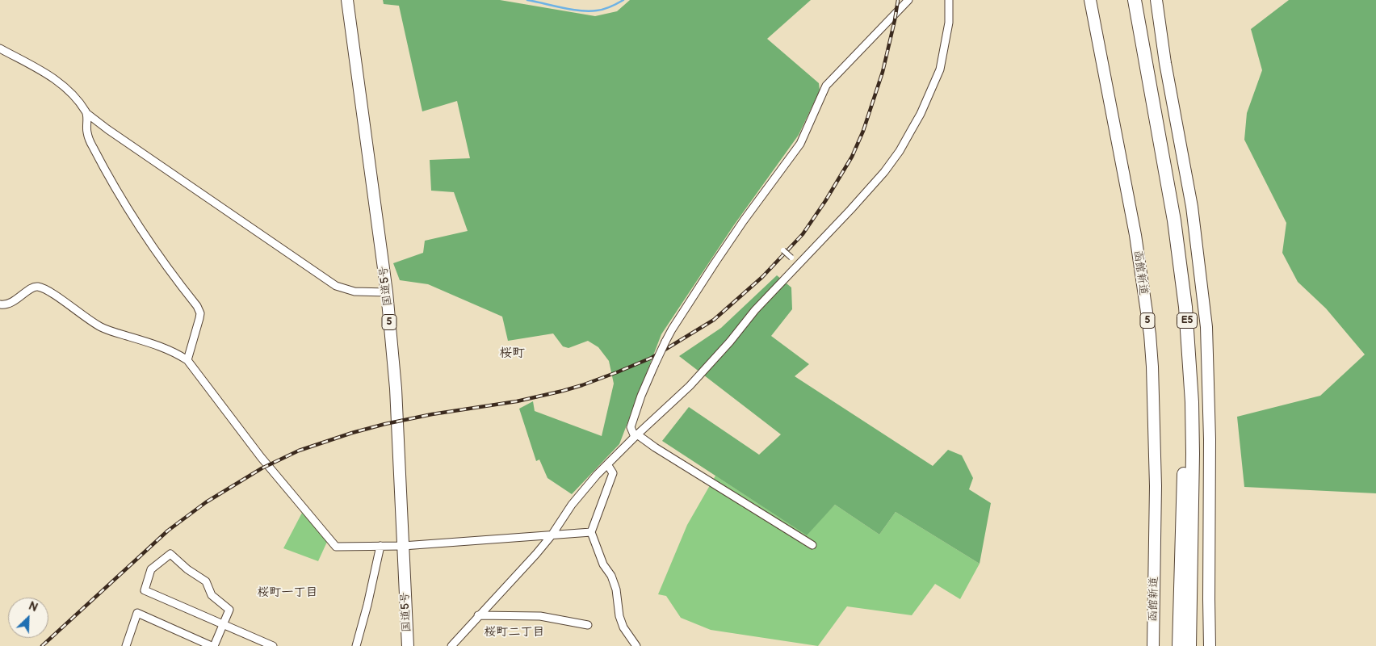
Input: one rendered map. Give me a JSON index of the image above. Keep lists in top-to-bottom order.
{
  "streets": {
    "highway": [
      "函館新道",
      "国道5号",
      "5",
      "E5"
    ]
  },
  "districts": ["桜町", "桜町一丁目", "桜町二丁目"],
  "north": "top right"
}
